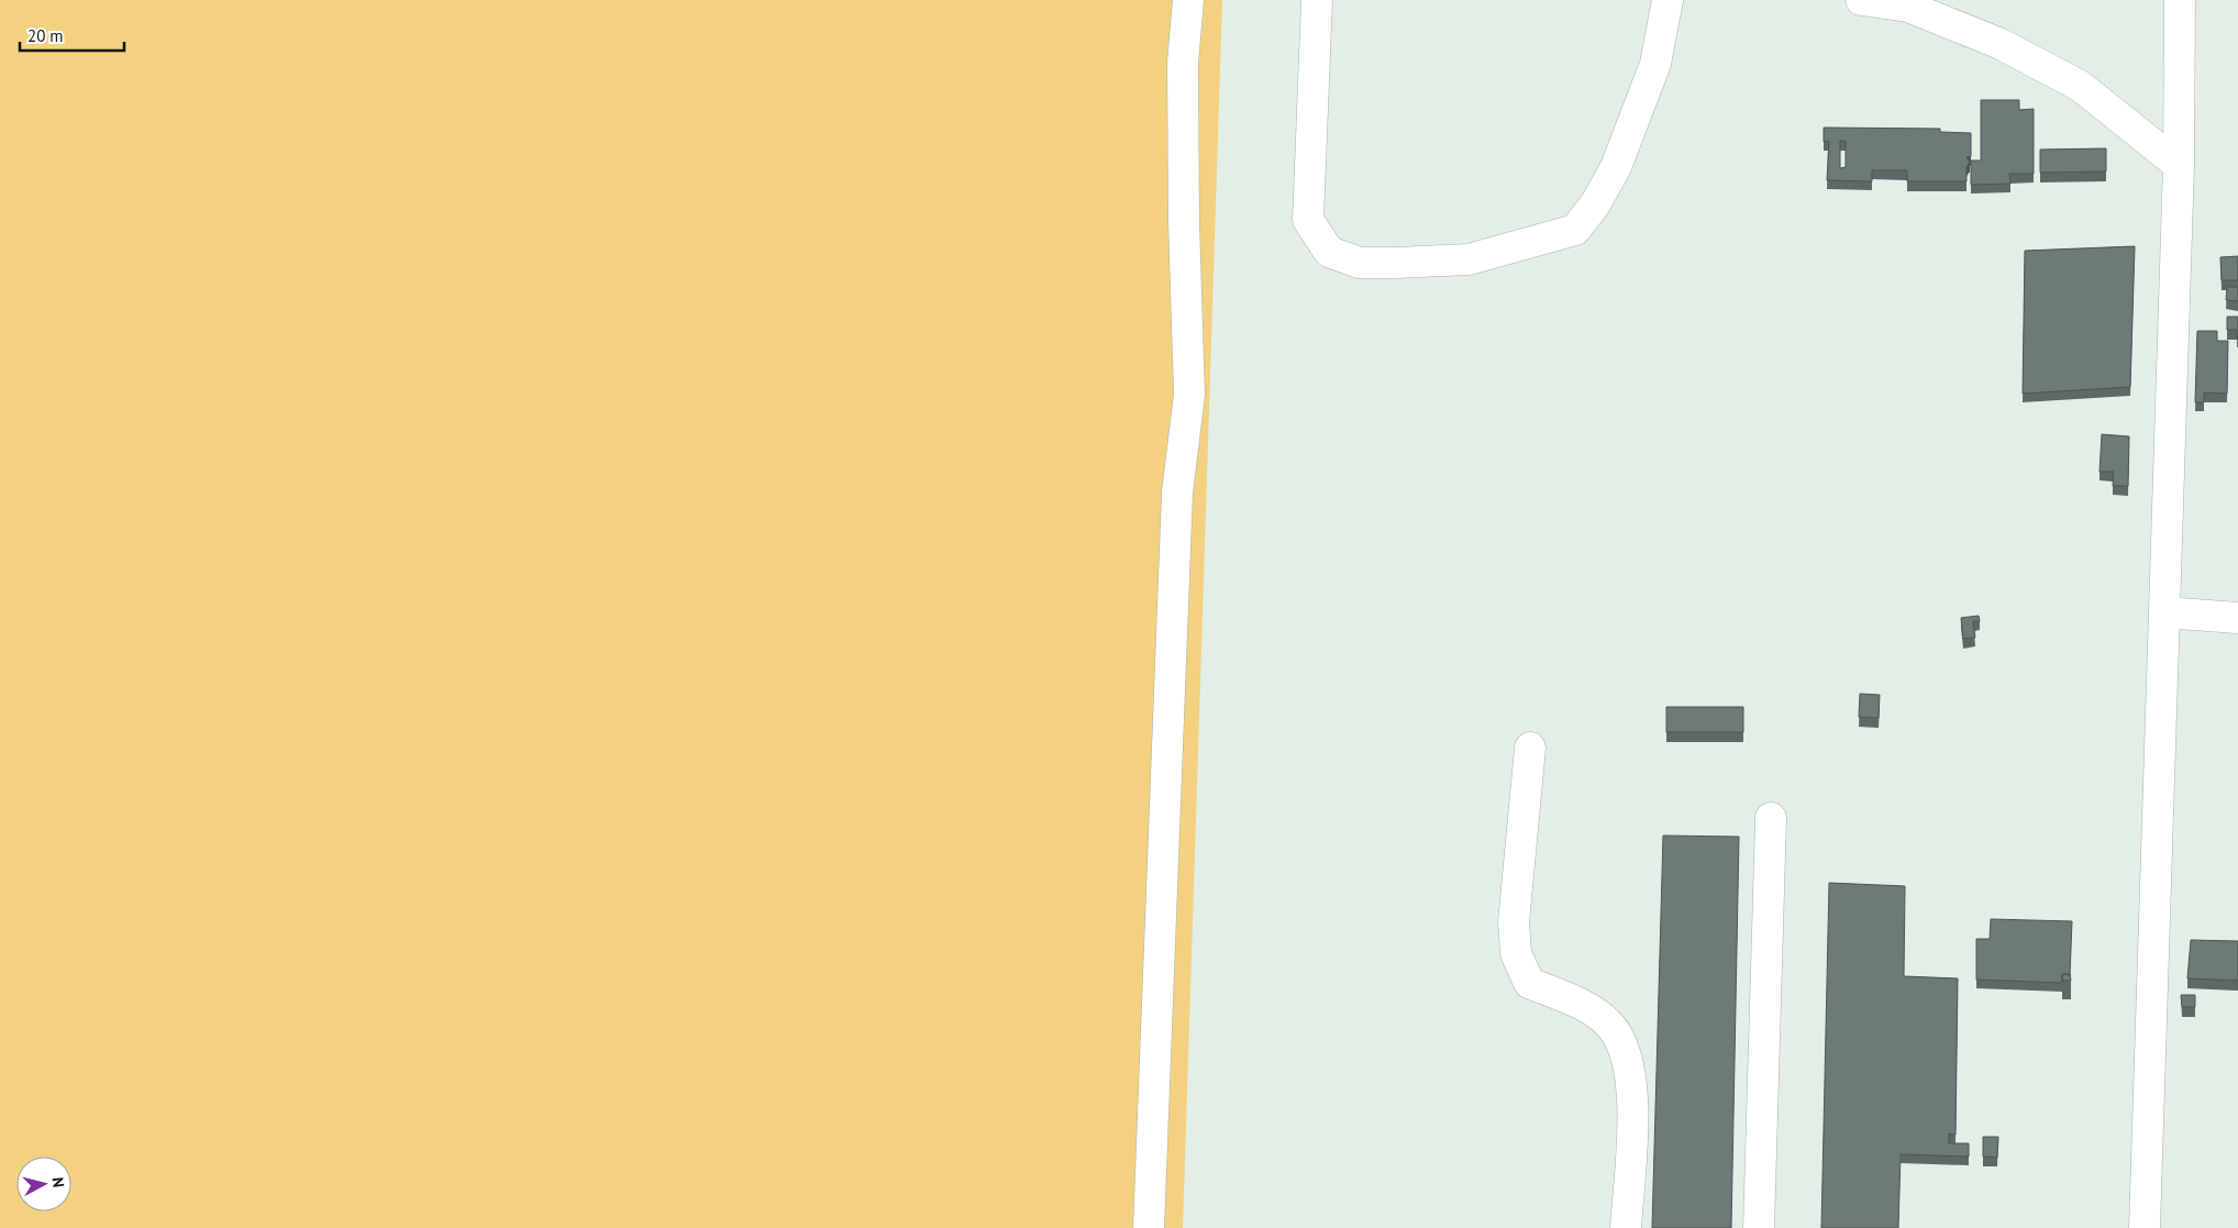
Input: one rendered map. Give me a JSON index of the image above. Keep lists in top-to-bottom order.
{
  "scale_bar": "20 m",
  "north": "right"
}
